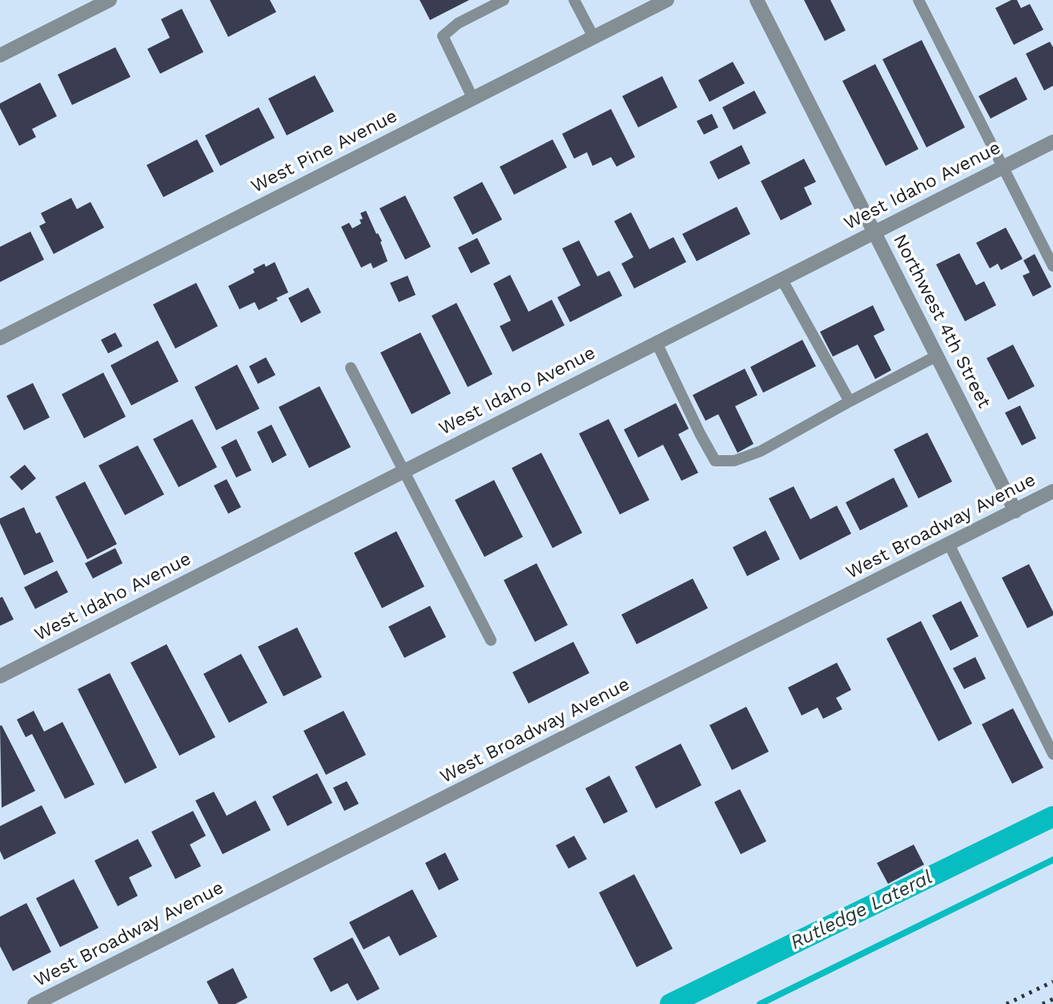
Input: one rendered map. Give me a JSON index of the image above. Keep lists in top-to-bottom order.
{
  "streets": {
    "street": [
      "West Pine Avenue",
      "West Idaho Avenue",
      "Northwest 4th Street",
      "West Broadway Avenue"
    ]
  },
  "crossings": [
    ["West Idaho Avenue", "Northwest 4th Street"],
    ["Northwest 4th Street", "West Broadway Avenue"]
  ],
  "water": ["Rutledge Lateral"]
}
